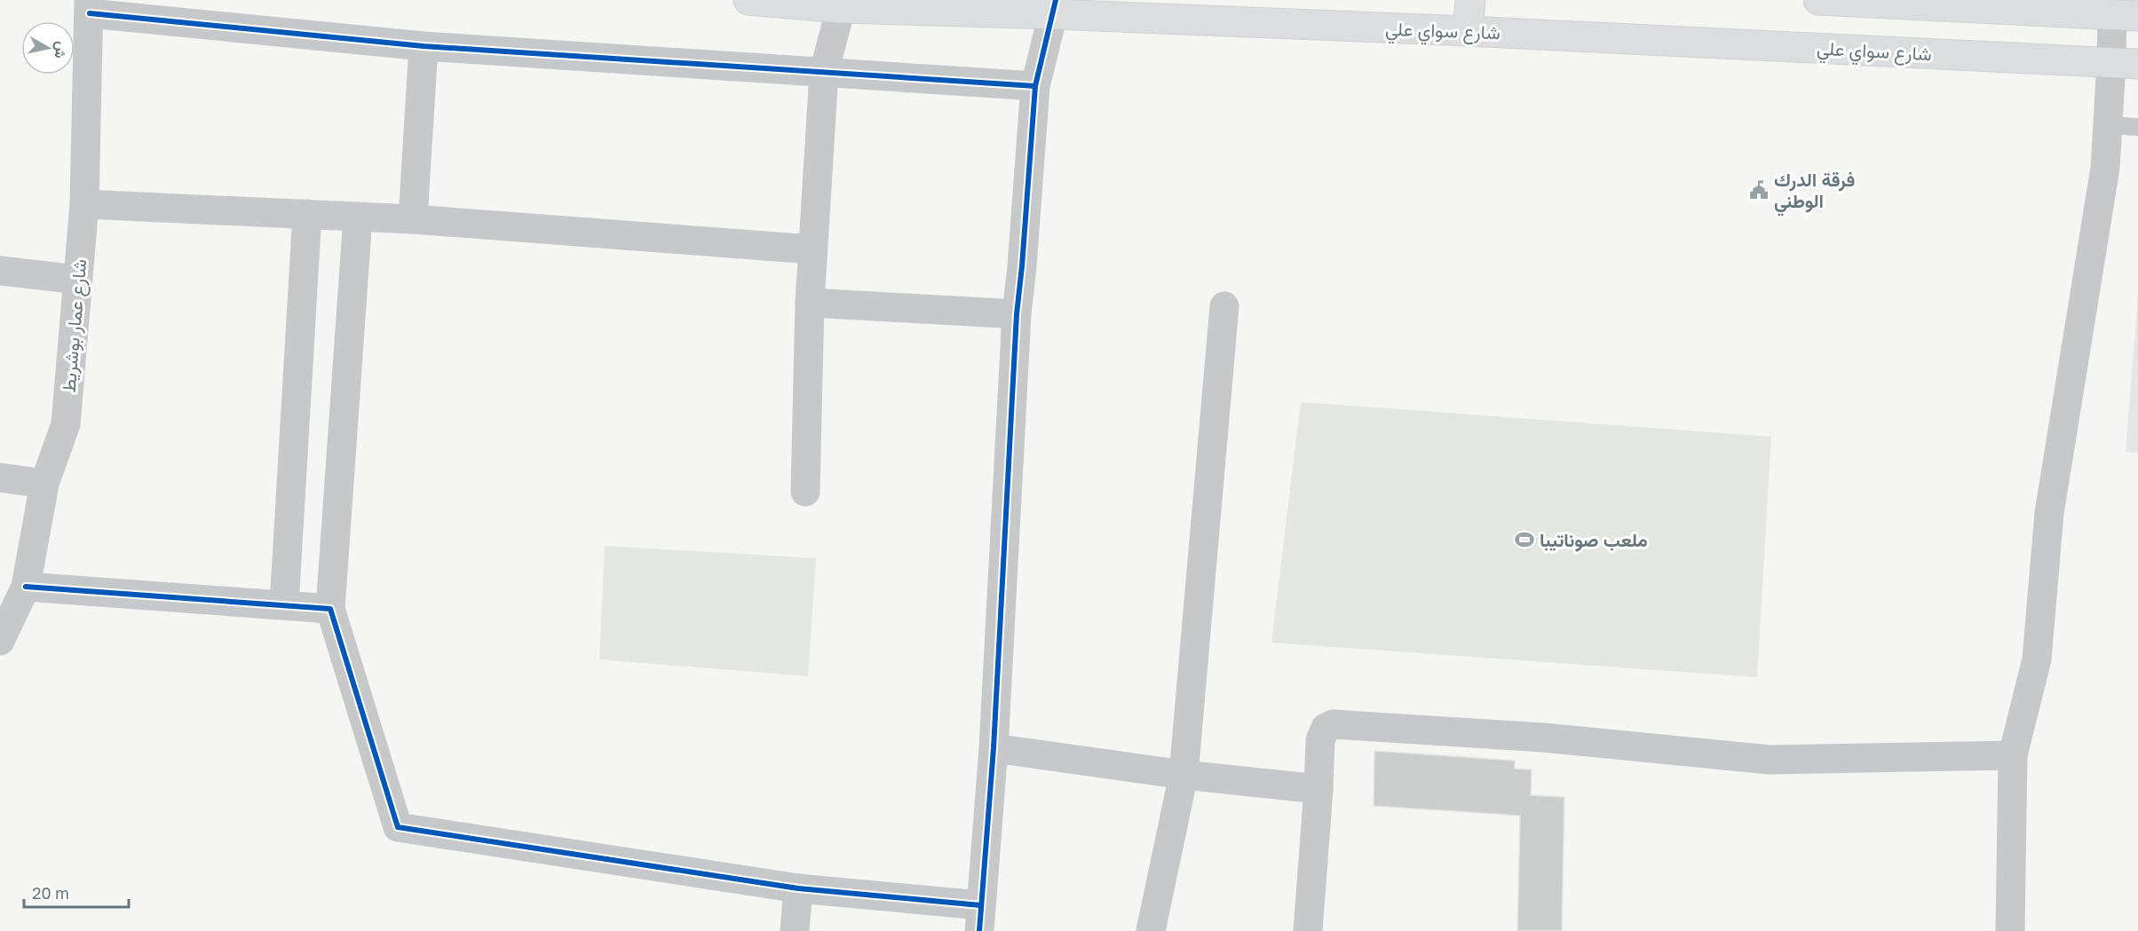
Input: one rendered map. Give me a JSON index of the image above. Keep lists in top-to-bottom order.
{
  "streets": {
    "main road": ["شارع سواي علي"],
    "street": ["شارع عمار بوشريط"]
  },
  "places": {
    "public building": ["فرقة الدرك الوطني"],
    "sports": ["ملعب صوناتيبا"]
  },
  "scale_bar": "20 m",
  "north": "right"
}
